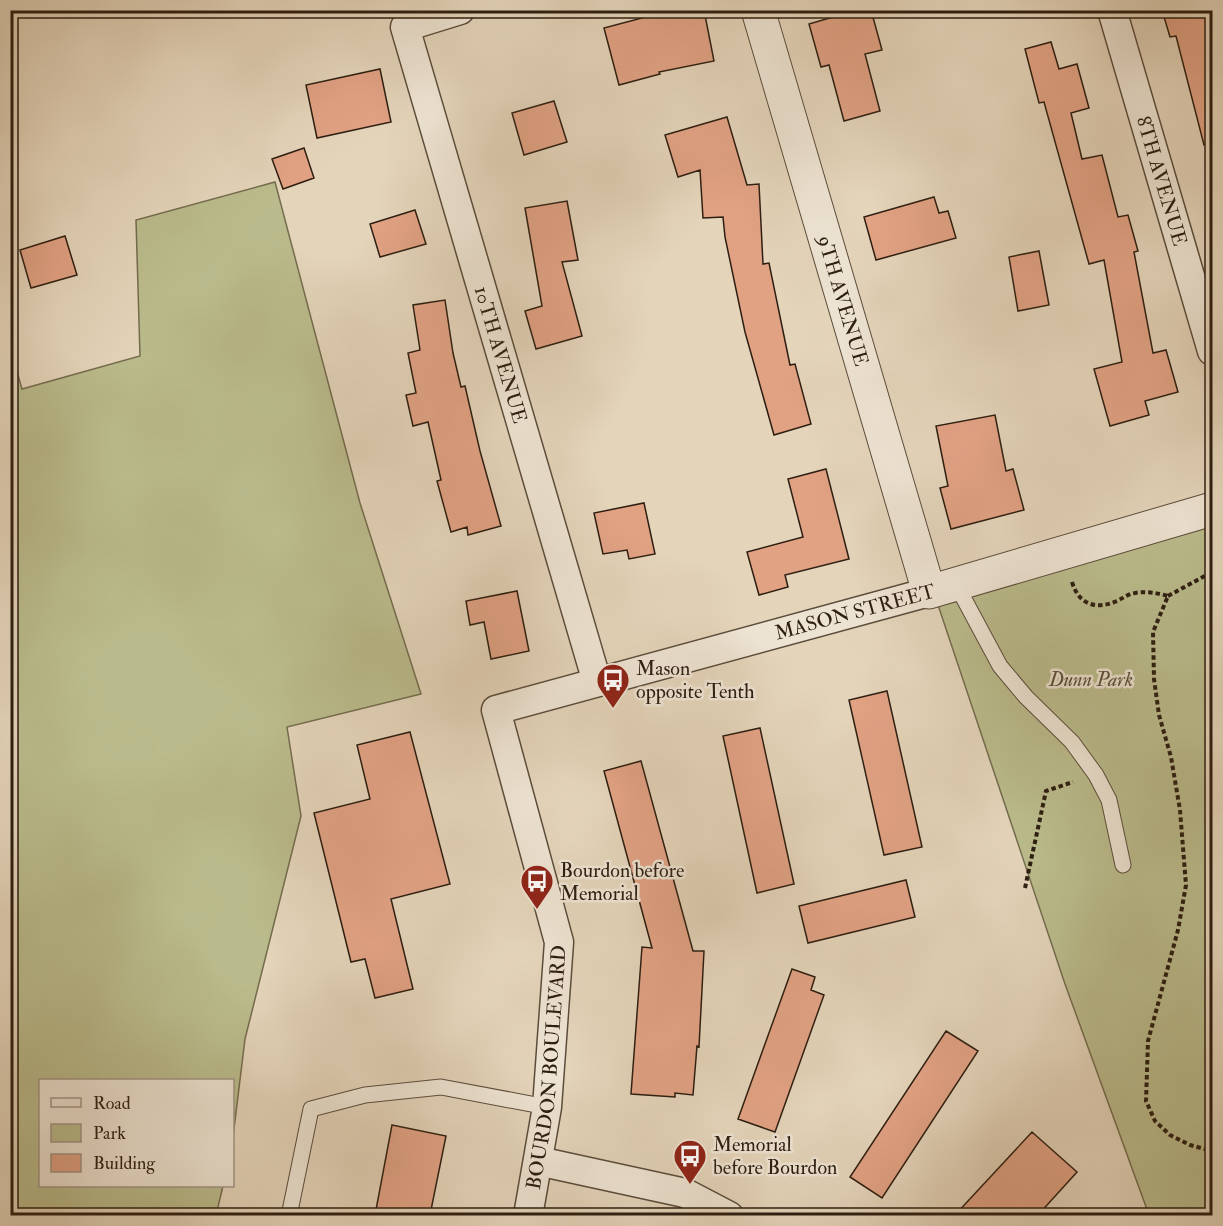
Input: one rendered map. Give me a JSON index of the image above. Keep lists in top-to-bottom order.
{
  "streets": {
    "street": [
      "8TH AVENUE",
      "9TH AVENUE",
      "10TH AVENUE",
      "MASON STREET",
      "BOURDON BOULEVARD"
    ]
  },
  "crossings": [
    ["9TH AVENUE", "MASON STREET"],
    ["10TH AVENUE", "MASON STREET"],
    ["MASON STREET", "BOURDON BOULEVARD"]
  ],
  "parks": ["Dunn Park"],
  "places": {
    "bus stop": ["Mason opposite Tenth", "Bourdon before Memorial", "Memorial before Bourdon"]
  },
  "legend": ["Road", "Park", "Building"]
}
